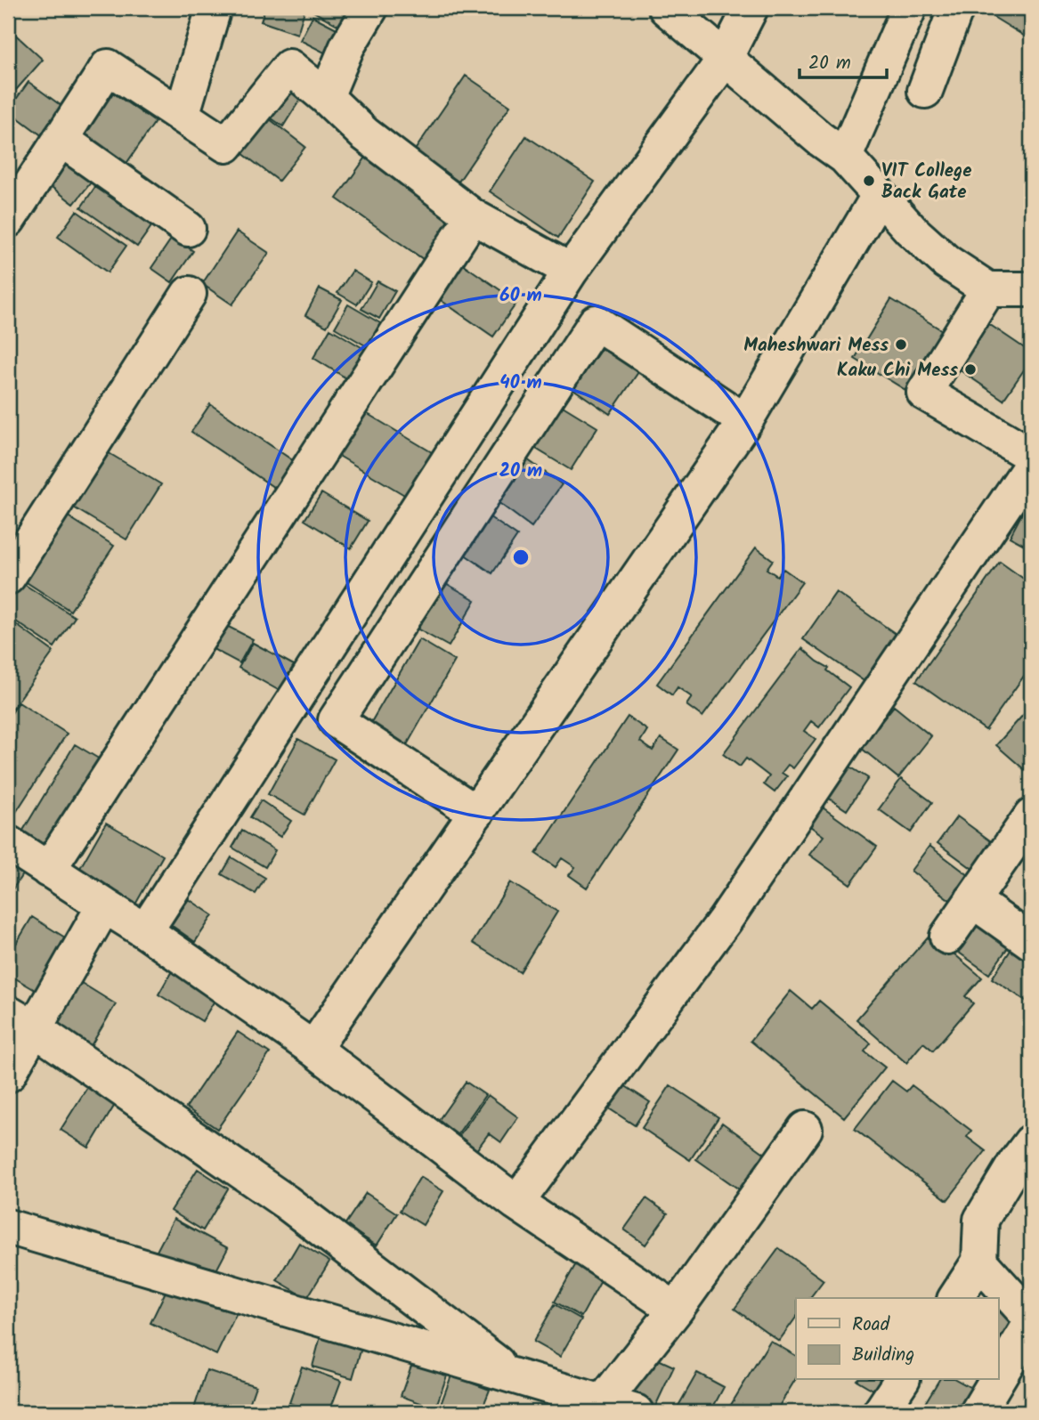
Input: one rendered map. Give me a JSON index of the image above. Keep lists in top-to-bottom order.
{
  "places": ["VIT College Back Gate", "Maheshwari Mess", "Kaku Chi Mess"],
  "legend": ["Road", "Building"],
  "scale_bar": "20 m",
  "rings": ["60 m", "40 m", "20 m"]
}
